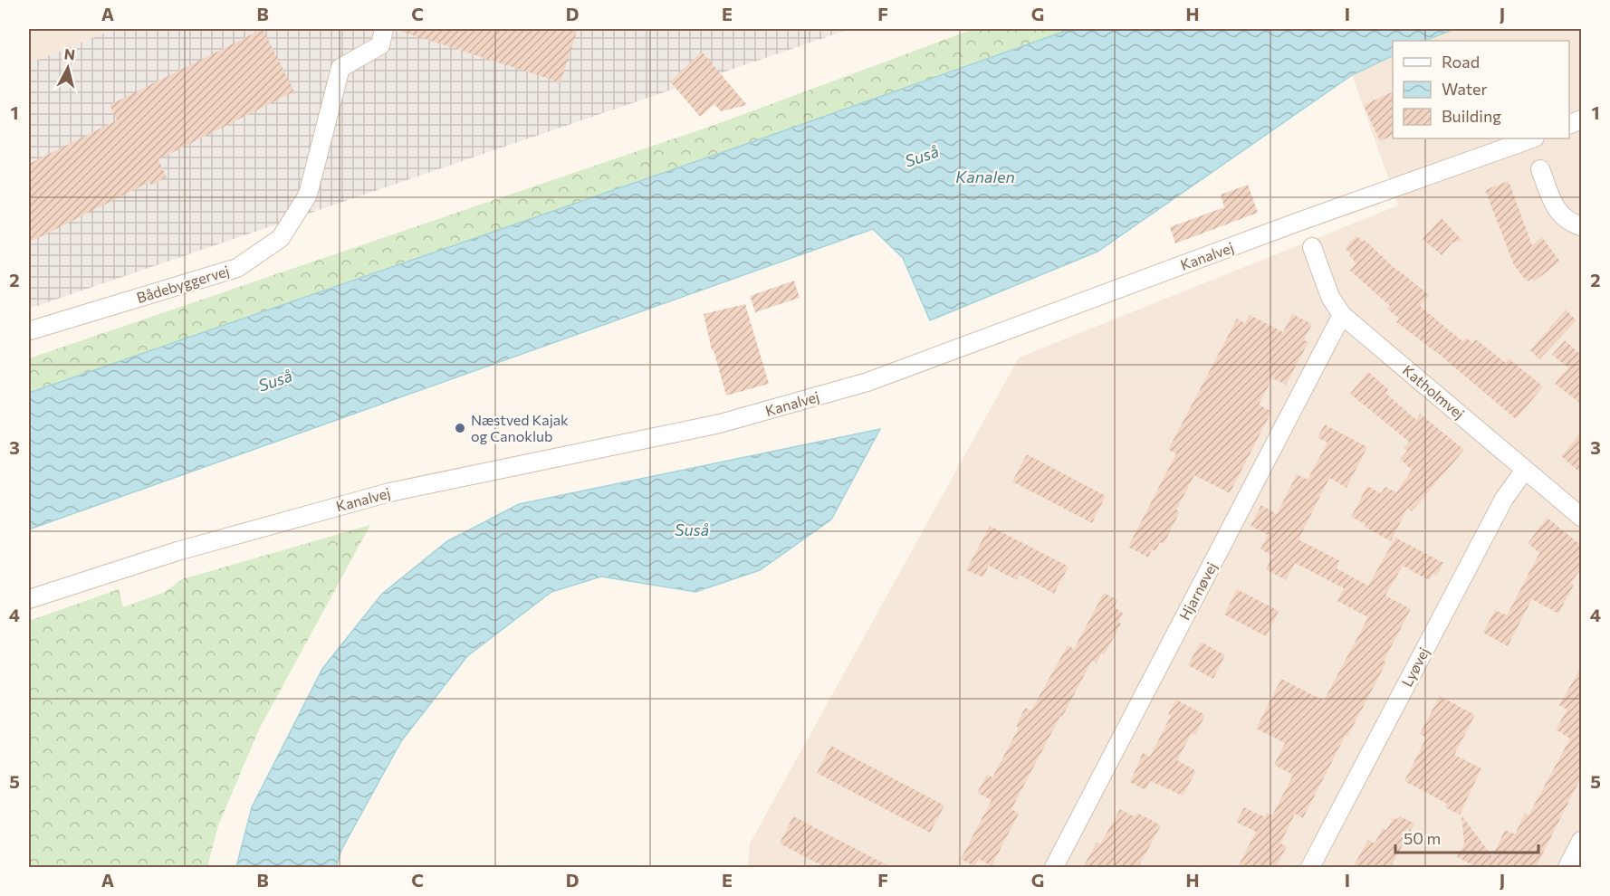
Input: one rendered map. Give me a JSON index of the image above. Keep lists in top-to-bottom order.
{
  "streets": {
    "street": [
      "Kanalvej",
      "Bådebyggervej",
      "Katholmvej",
      "Hjarnøvej",
      "Lyøvej"
    ]
  },
  "crossings": [
    ["Katholmvej", "Hjarnøvej"],
    ["Katholmvej", "Lyøvej"]
  ],
  "water": ["Suså", "Kanalen"],
  "places": ["Næstved Kajak og Canoklub"],
  "legend": ["Road", "Water", "Building"],
  "scale_bar": "50 m",
  "north": "top",
  "grid": {
    "columns": [
      "A",
      "B",
      "C",
      "D",
      "E",
      "F",
      "G",
      "H",
      "I",
      "J"
    ],
    "rows": [
      "1",
      "2",
      "3",
      "4",
      "5"
    ]
  }
}
